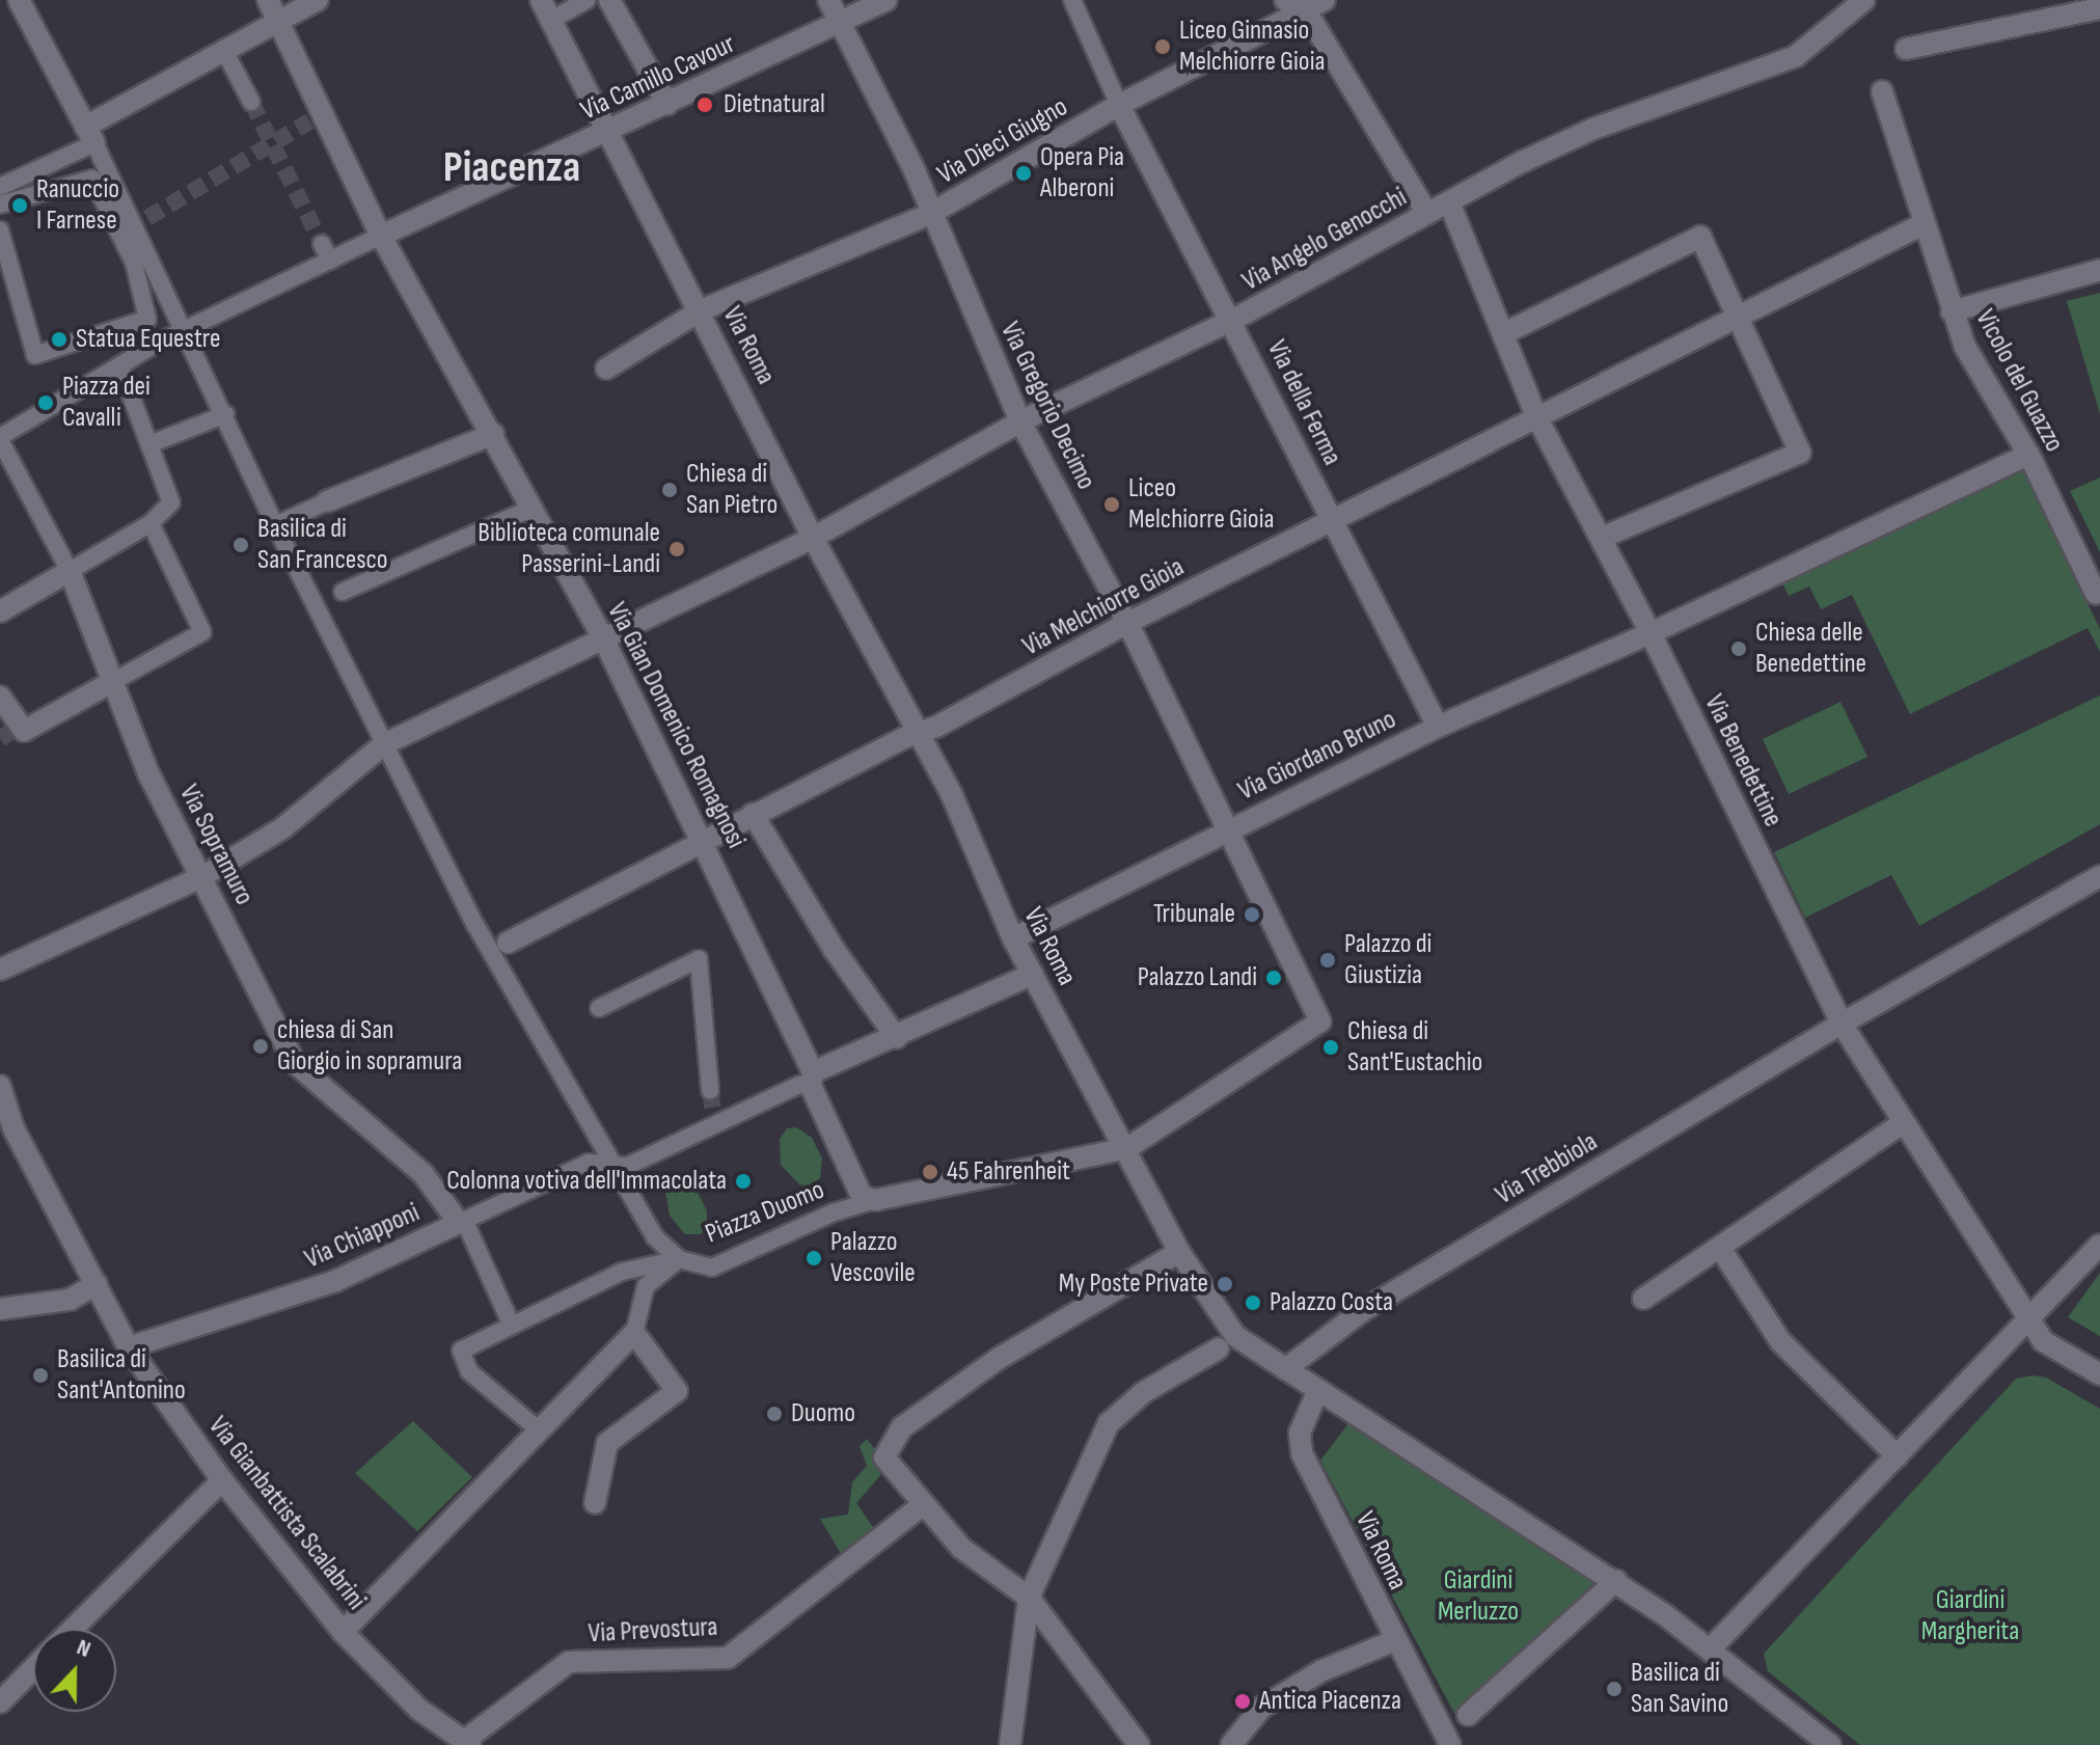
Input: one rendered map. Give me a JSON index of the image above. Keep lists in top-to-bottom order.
{
  "streets": {
    "street": [
      "Via Camillo Cavour",
      "Via Dieci Giugno",
      "Via Angelo Genocchi",
      "Via Roma",
      "Vicolo del Guazzo",
      "Via della Ferma",
      "Via Gregorio Decimo",
      "Via Melchiorre Gioia",
      "Via Gian Domenico Romagnosi",
      "Via Giordano Bruno",
      "Via Benedettine",
      "Via Sopramuro",
      "Via Trebbiola",
      "Piazza Duomo",
      "Via Chiapponi",
      "Via Gianbattista Scalabrini",
      "Via Prevostura"
    ]
  },
  "crossings": [
    ["Via Camillo Cavour", "Via Roma"],
    ["Via Camillo Cavour", "Via Gregorio Decimo"],
    ["Via Camillo Cavour", "Via Gian Domenico Romagnosi"],
    ["Via Camillo Cavour", "Piazza Duomo"],
    ["Via Dieci Giugno", "Via Roma"],
    ["Via Dieci Giugno", "Via della Ferma"],
    ["Via Dieci Giugno", "Via Gregorio Decimo"],
    ["Via Angelo Genocchi", "Via Roma"],
    ["Via Angelo Genocchi", "Via della Ferma"],
    ["Via Angelo Genocchi", "Via Gregorio Decimo"],
    ["Via Angelo Genocchi", "Via Gian Domenico Romagnosi"],
    ["Via Angelo Genocchi", "Via Benedettine"],
    ["Via Angelo Genocchi", "Via Sopramuro"],
    ["Via Angelo Genocchi", "Piazza Duomo"],
    ["Via Roma", "Via Gregorio Decimo"],
    ["Via Roma", "Via Melchiorre Gioia"],
    ["Via Roma", "Via Giordano Bruno"],
    ["Via Roma", "Via Trebbiola"],
    ["Vicolo del Guazzo", "Via Melchiorre Gioia"],
    ["Vicolo del Guazzo", "Via Giordano Bruno"],
    ["Via della Ferma", "Via Melchiorre Gioia"],
    ["Via della Ferma", "Via Giordano Bruno"],
    ["Via Gregorio Decimo", "Via Melchiorre Gioia"],
    ["Via Gregorio Decimo", "Via Giordano Bruno"],
    ["Via Melchiorre Gioia", "Via Gian Domenico Romagnosi"],
    ["Via Melchiorre Gioia", "Via Benedettine"],
    ["Via Melchiorre Gioia", "Piazza Duomo"],
    ["Via Gian Domenico Romagnosi", "Piazza Duomo"],
    ["Via Giordano Bruno", "Via Benedettine"],
    ["Via Benedettine", "Via Trebbiola"],
    ["Via Sopramuro", "Via Chiapponi"],
    ["Piazza Duomo", "Via Chiapponi"],
    ["Via Chiapponi", "Via Gianbattista Scalabrini"],
    ["Via Gianbattista Scalabrini", "Via Prevostura"]
  ],
  "districts": ["Piacenza"],
  "parks": ["Giardini Merluzzo", "Giardini Margherita"],
  "places": [
    "Liceo Ginnasio Melchiorre Gioia",
    "Dietnatural",
    "Opera Pia Alberoni",
    "Ranuccio I Farnese",
    "Statua Equestre",
    "Piazza dei Cavalli",
    "Chiesa di San Pietro",
    "Liceo Melchiorre Gioia",
    "Basilica di San Francesco",
    "Biblioteca comunale Passerini-Landi",
    "Chiesa delle Benedettine",
    "Tribunale",
    "Palazzo di Giustizia",
    "Palazzo Landi",
    "chiesa di San Giorgio in sopramura",
    "Chiesa di Sant'Eustachio",
    "45 Fahrenheit",
    "Colonna votiva dell'Immacolata",
    "Palazzo Vescovile",
    "My Poste Private",
    "Palazzo Costa",
    "Basilica di Sant'Antonino",
    "Duomo",
    "Basilica di San Savino",
    "Antica Piacenza"
  ],
  "north": "top"
}
